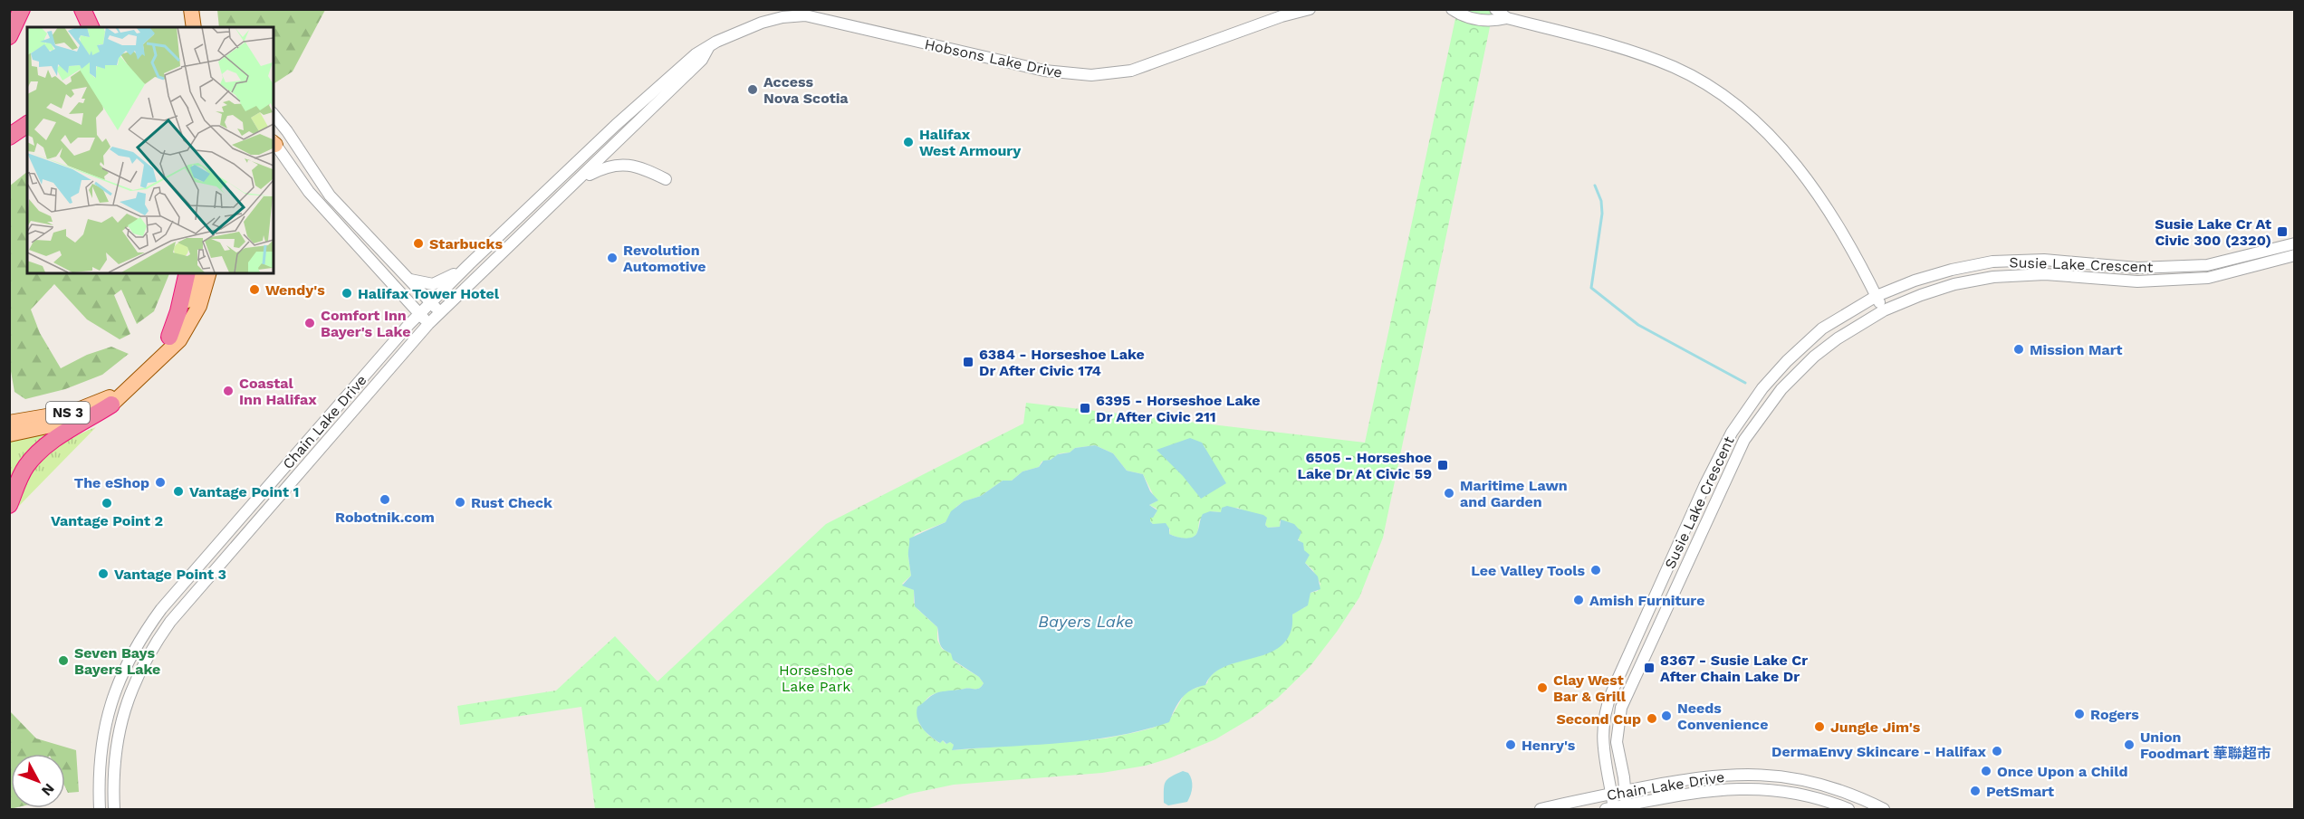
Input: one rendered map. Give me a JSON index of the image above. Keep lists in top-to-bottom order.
{
  "streets": {
    "main road": ["NS 3"],
    "street": ["Hobsons Lake Drive", "Susie Lake Crescent", "Chain Lake Drive"]
  },
  "crossings": [
    ["Hobsons Lake Drive", "Chain Lake Drive"],
    ["Susie Lake Crescent", "Chain Lake Drive"]
  ],
  "water": ["Bayers Lake"],
  "parks": ["Horseshoe Lake Park"],
  "places": {
    "other": [
      "Access Nova Scotia",
      "Halifax West Armoury",
      "Starbucks",
      "Revolution Automotive",
      "Wendy's",
      "Halifax Tower Hotel",
      "Comfort Inn Bayer's Lake",
      "Mission Mart",
      "Coastal Inn Halifax",
      "The eShop",
      "Vantage Point 1",
      "Maritime Lawn and Garden",
      "Robotnik.com",
      "Rust Check",
      "Vantage Point 2",
      "Lee Valley Tools",
      "Vantage Point 3",
      "Amish Furniture",
      "Seven Bays Bayers Lake",
      "Clay West Bar & Grill",
      "Rogers",
      "Needs Convenience",
      "Second Cup",
      "Jungle Jim's",
      "Henry's",
      "Union Foodmart 華聯超市",
      "DermaEnvy Skincare - Halifax",
      "Once Upon a Child",
      "PetSmart"
    ],
    "transit": [
      "Susie Lake Cr At Civic 300 (2320)",
      "6384 - Horseshoe Lake Dr After Civic 174",
      "6395 - Horseshoe Lake Dr After Civic 211",
      "6505 - Horseshoe Lake Dr At Civic 59",
      "8367 - Susie Lake Cr After Chain Lake Dr"
    ]
  },
  "north": "bottom right"
}
